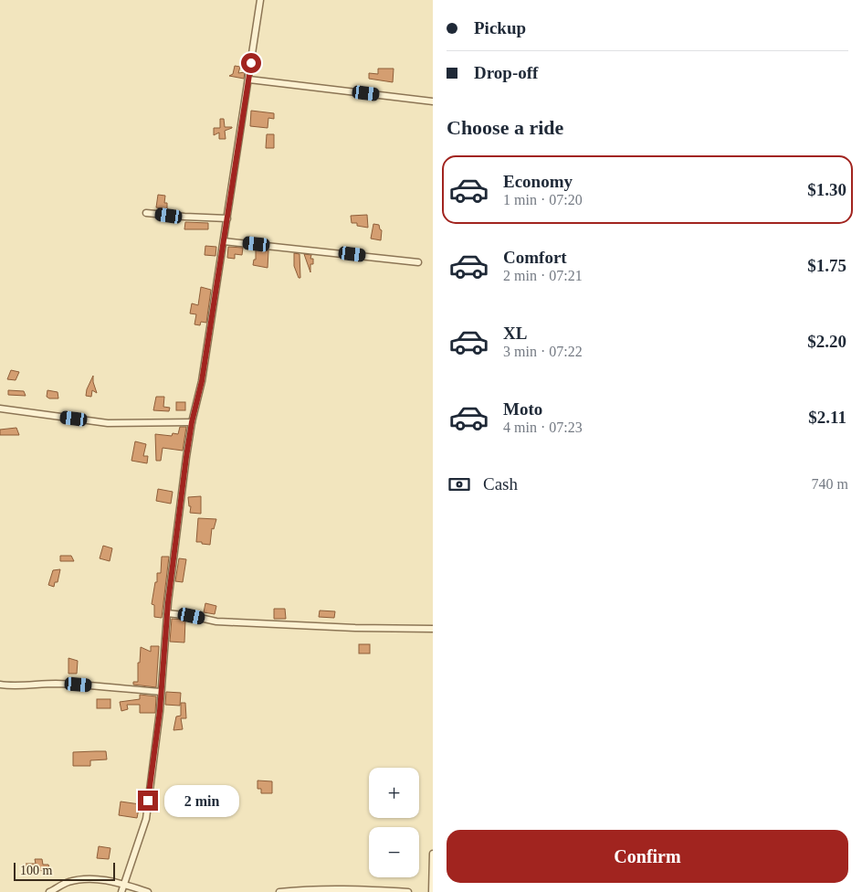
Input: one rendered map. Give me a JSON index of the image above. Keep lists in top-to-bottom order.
{
  "scale_bar": "100 m",
  "page": {
    "banner": ["Pickup", "Drop-off"],
    "heading": "Choose a ride",
    "list": [
      {
        "name": "Economy",
        "note": "1 min · 07:20",
        "value": "$1.30"
      },
      {
        "name": "Comfort",
        "note": "2 min · 07:21",
        "value": "$1.75"
      },
      {
        "name": "XL",
        "note": "3 min · 07:22",
        "value": "$2.20"
      },
      {
        "name": "Moto",
        "note": "4 min · 07:23",
        "value": "$2.11"
      }
    ],
    "pay": ["Cash", "740 m"],
    "map_buttons": ["+", "−"],
    "bubble": "2 min",
    "buttons": "Confirm",
    "scale": "100 m"
  }
}
